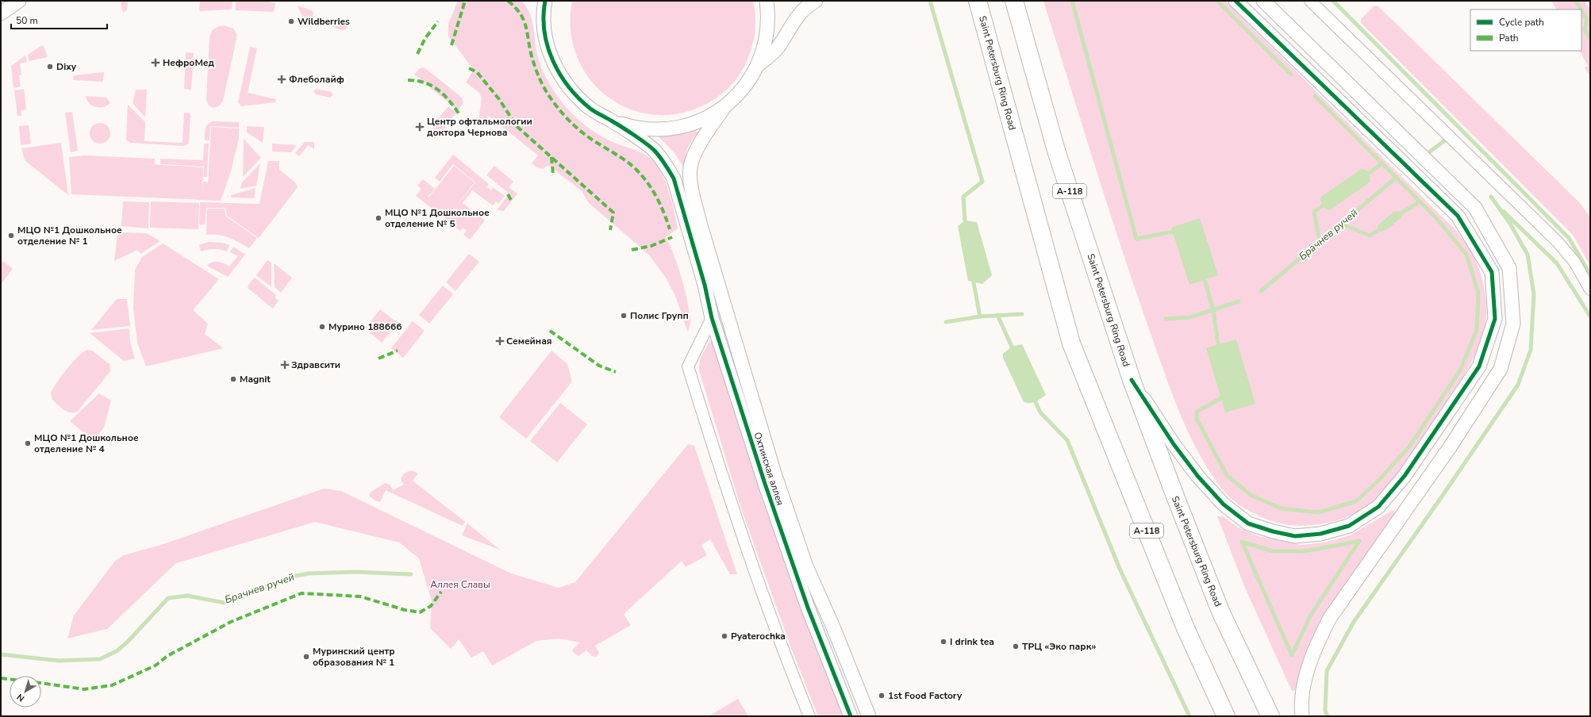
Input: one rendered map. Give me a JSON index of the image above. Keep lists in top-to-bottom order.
{
  "streets": {
    "highway": ["Saint Petersburg Ring Road", "А-118"],
    "street": ["Охтинская аллея"]
  },
  "water": ["Брачнев ручей"],
  "parks": ["Аллея Славы"],
  "places": {
    "other": [
      "Wildberries",
      "Dixy",
      "МЦО №1 Дошкольное отделение № 5",
      "МЦО №1 Дошкольное отделение № 1",
      "Полис Групп",
      "Мурино 188666",
      "Magnit",
      "МЦО №1 Дошкольное отделение № 4",
      "Pyaterochka",
      "I drink tea",
      "ТРЦ «Эко парк»",
      "Муринский центр образования № 1",
      "1st Food Factory"
    ],
    "health": [
      "НефроМед",
      "Флеболайф",
      "Центр офтальмологии доктора Чернова",
      "Семейная",
      "Здравсити"
    ]
  },
  "legend": ["Cycle path", "Path"],
  "scale_bar": "50 m",
  "north": "bottom left"
}
